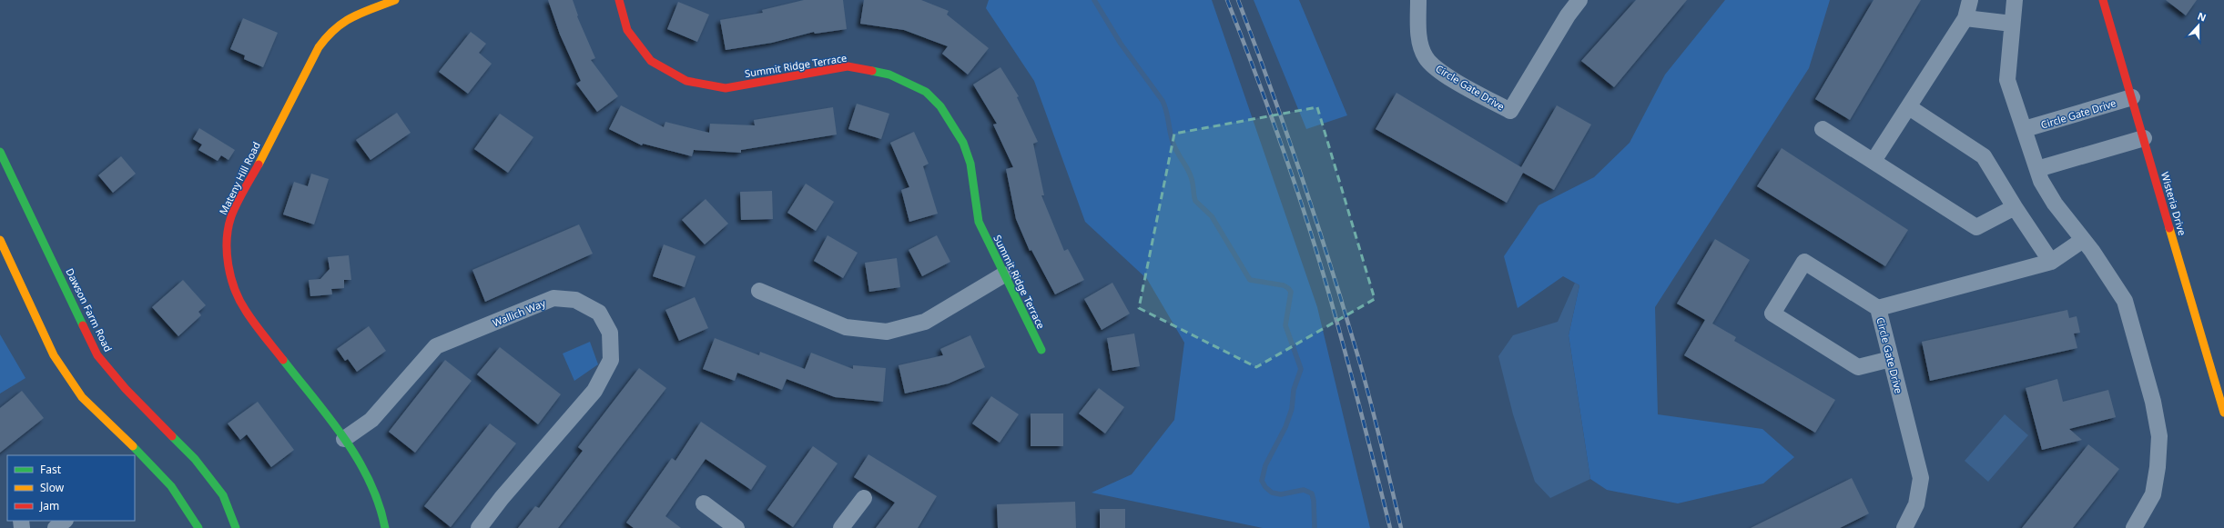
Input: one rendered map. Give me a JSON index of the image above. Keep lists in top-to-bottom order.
{
  "streets": {
    "street": [
      "Summit Ridge Terrace",
      "Circle Gate Drive",
      "Mateny Hill Road",
      "Wisteria Drive",
      "Dawson Farm Road",
      "Wallich Way"
    ]
  },
  "crossings": [
    ["Circle Gate Drive", "Wisteria Drive"],
    ["Mateny Hill Road", "Wallich Way"]
  ],
  "legend": ["Fast", "Slow", "Jam"],
  "north": "top"
}
